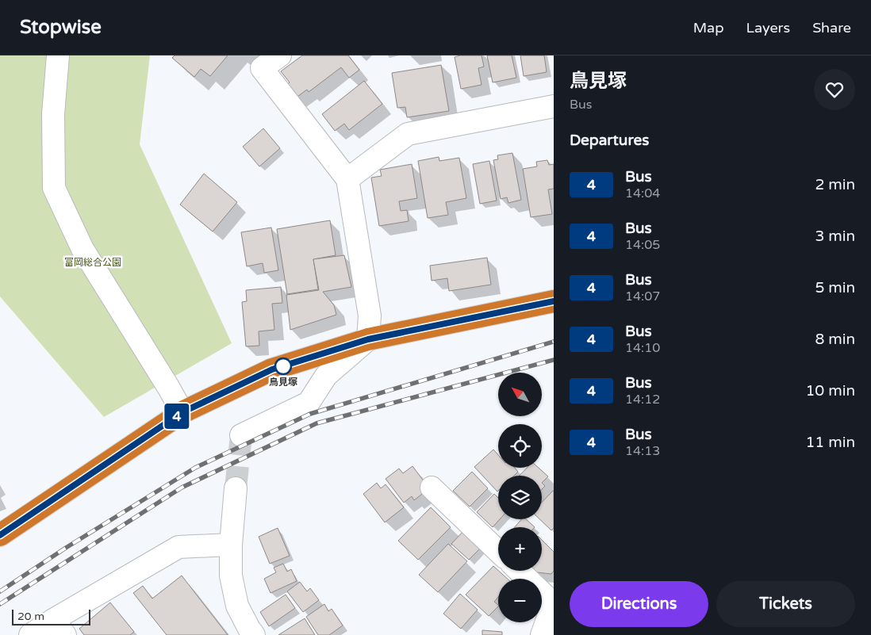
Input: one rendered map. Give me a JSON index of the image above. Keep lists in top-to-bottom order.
{
  "parks": ["富岡総合公園"],
  "places": ["鳥見塚"],
  "lines": ["bus line 4"],
  "scale_bar": "20 m",
  "north": "top left",
  "page": {
    "header": "Stopwise",
    "nav": ["Map", "Layers", "Share"],
    "on_map": "4",
    "heading": [
      ["鳥見塚", "Bus"],
      "Departures"
    ],
    "list": [
      {
        "mark": "4",
        "name": "Bus",
        "note": "14:04",
        "value": "2 min"
      },
      {
        "mark": "4",
        "name": "Bus",
        "note": "14:05",
        "value": "3 min"
      },
      {
        "mark": "4",
        "name": "Bus",
        "note": "14:07",
        "value": "5 min"
      },
      {
        "mark": "4",
        "name": "Bus",
        "note": "14:10",
        "value": "8 min"
      },
      {
        "mark": "4",
        "name": "Bus",
        "note": "14:12",
        "value": "10 min"
      },
      {
        "mark": "4",
        "name": "Bus",
        "note": "14:13",
        "value": "11 min"
      }
    ],
    "map_buttons": ["+", "−"],
    "buttons": ["Directions", "Tickets"],
    "scale": "20 m"
  }
}
